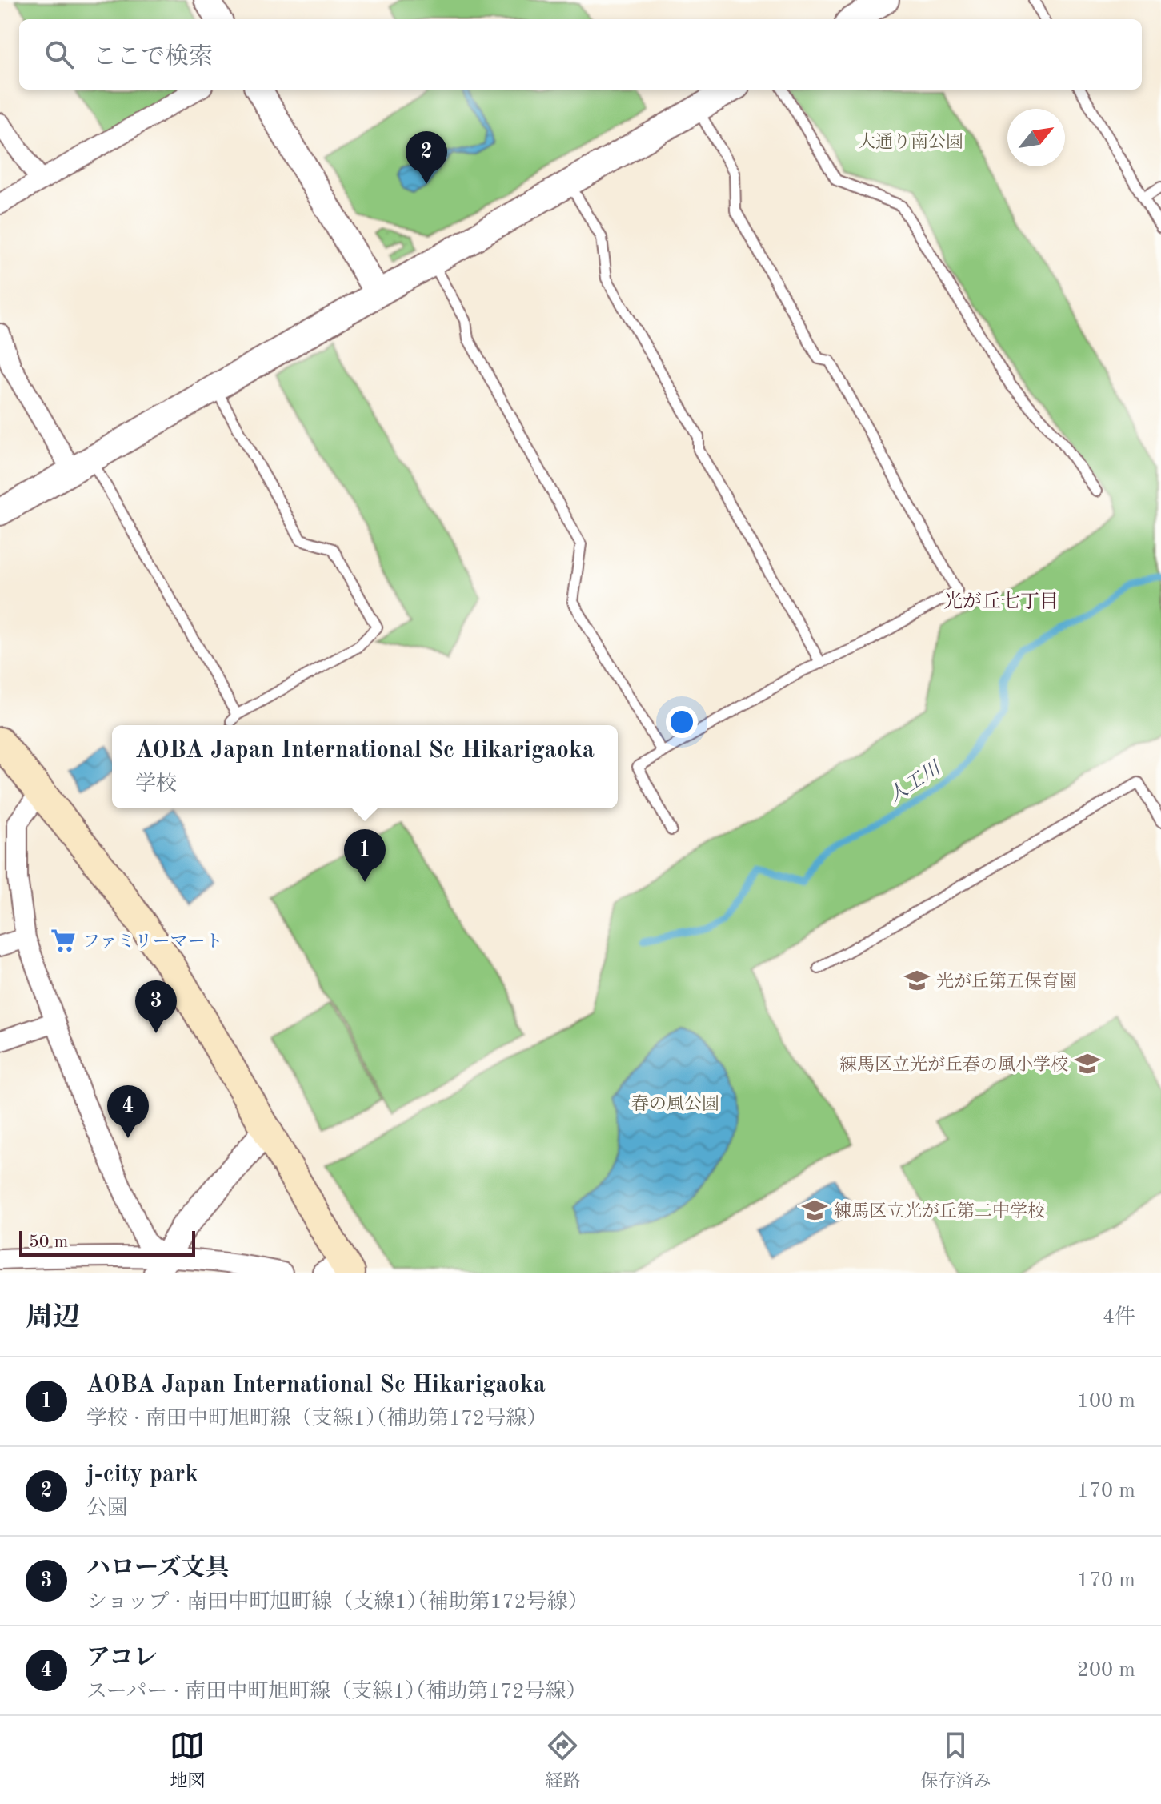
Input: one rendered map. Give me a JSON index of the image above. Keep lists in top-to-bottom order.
{
  "districts": ["光が丘七丁目"],
  "water": ["人工川"],
  "parks": ["大通り南公園", "春の風公園"],
  "places": {
    "supermarket": ["ファミリーマート"],
    "school or university": ["光が丘第五保育園", "練馬区立光が丘春の風小学校", "練馬区立光が丘第二中学校"]
  },
  "scale_bar": "50 m",
  "north": "top right",
  "page": {
    "search": "ここで検索",
    "pins": [
      "2",
      "1",
      "3",
      "4"
    ],
    "popup": ["AOBA Japan International Sc Hikarigaoka", "学校"],
    "scale": "50 m",
    "heading": ["周辺", "4件"],
    "list": [
      {
        "mark": "1",
        "name": "AOBA Japan International Sc Hikarigaoka",
        "note": "学校 · 南田中町旭町線（支線1）（補助第172号線）",
        "value": "100 m"
      },
      {
        "mark": "2",
        "name": "j-city park",
        "note": "公園",
        "value": "170 m"
      },
      {
        "mark": "3",
        "name": "ハローズ文具",
        "note": "ショップ · 南田中町旭町線（支線1）（補助第172号線）",
        "value": "170 m"
      },
      {
        "mark": "4",
        "name": "アコレ",
        "note": "スーパー · 南田中町旭町線（支線1）（補助第172号線）",
        "value": "200 m"
      }
    ],
    "nav": ["地図", "経路", "保存済み"]
  }
}
